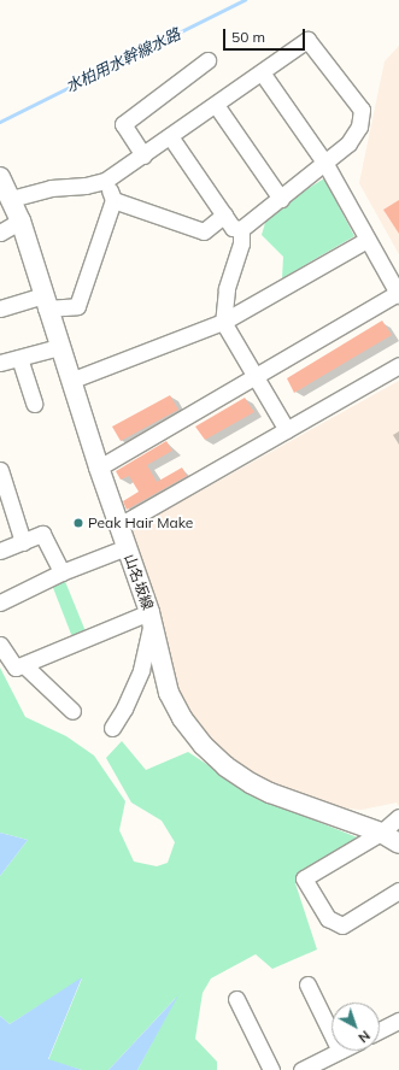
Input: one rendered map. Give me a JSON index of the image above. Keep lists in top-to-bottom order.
{
  "streets": {
    "main road": ["山名坂線"]
  },
  "water": ["水柏用水幹線水路"],
  "places": ["Peak Hair Make"],
  "scale_bar": "50 m",
  "north": "bottom right"
}
